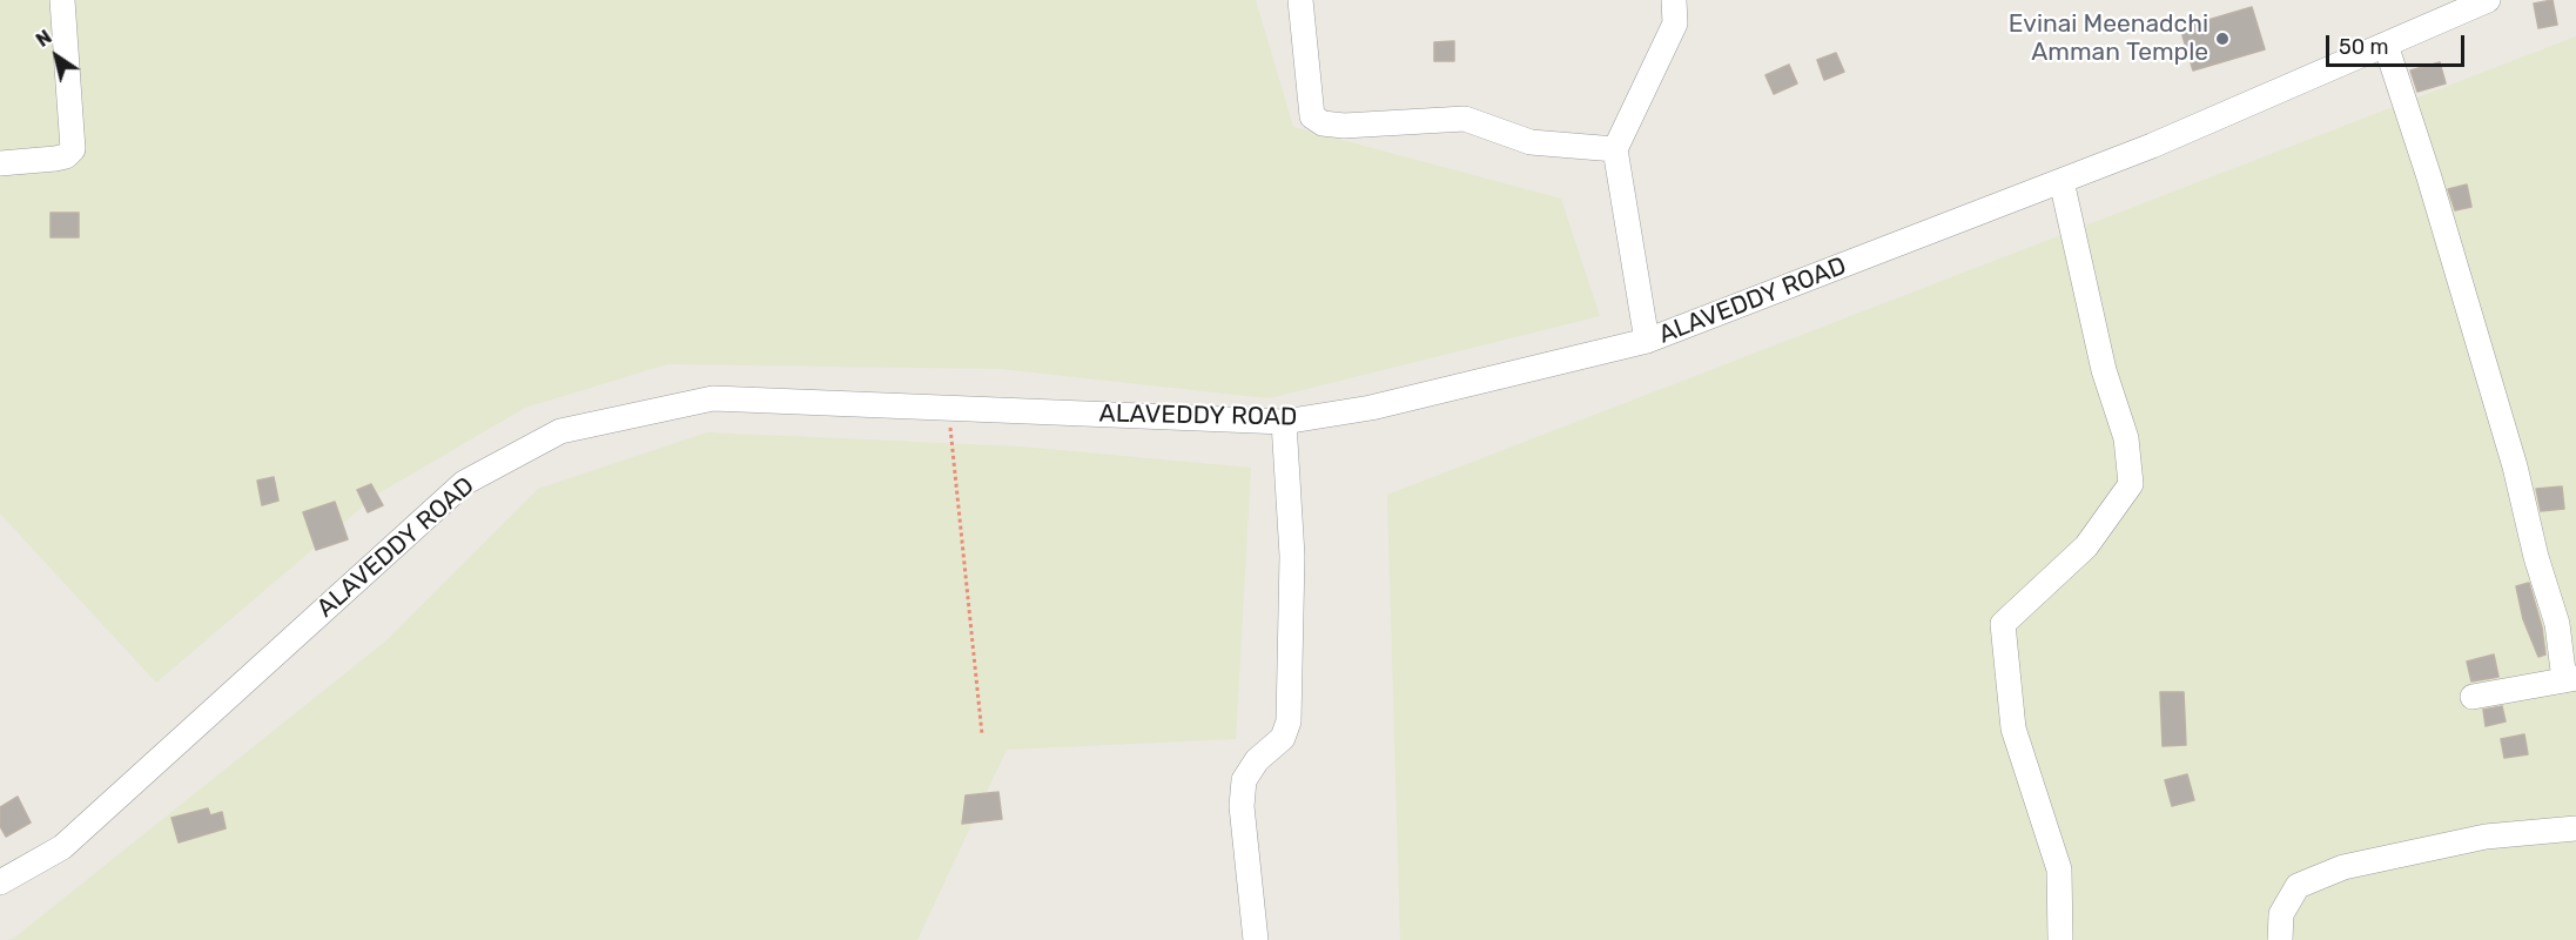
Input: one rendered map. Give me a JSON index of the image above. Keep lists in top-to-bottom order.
{
  "streets": {
    "street": ["ALAVEDDY ROAD"]
  },
  "places": ["Evinai Meenadchi Amman Temple"],
  "scale_bar": "50 m",
  "north": "top left"
}
